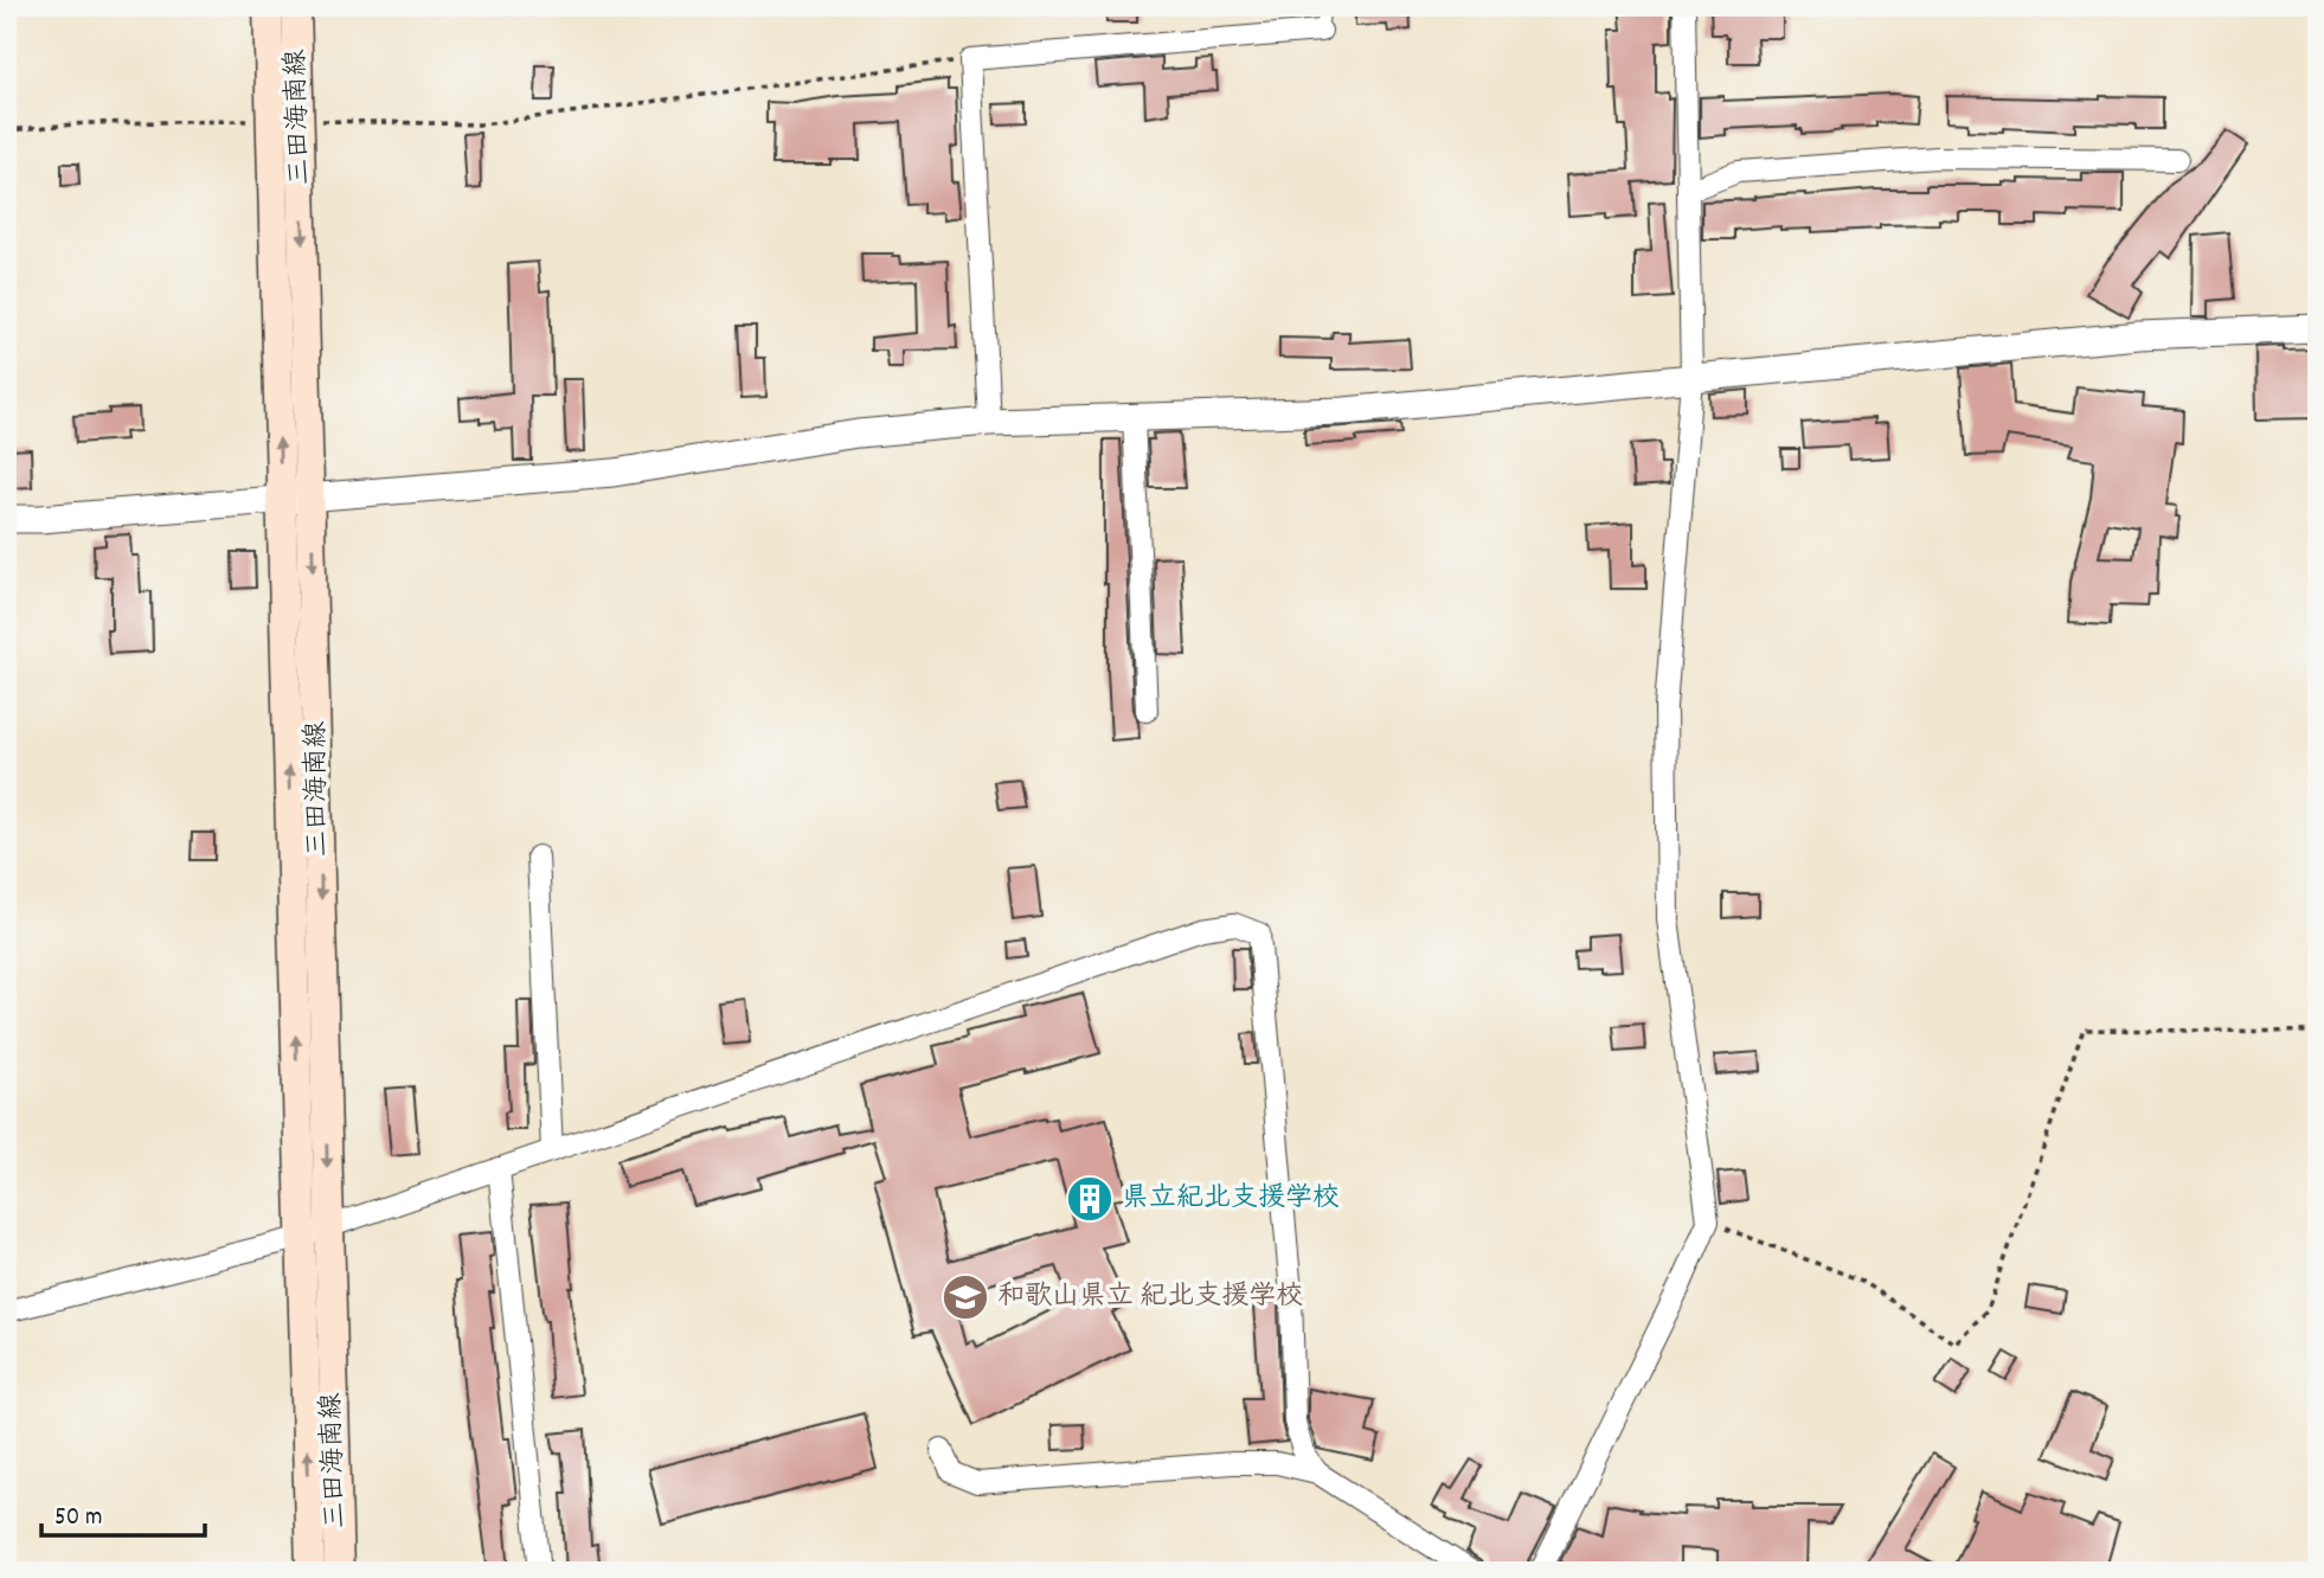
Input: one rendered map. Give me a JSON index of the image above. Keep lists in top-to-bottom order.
{
  "streets": {
    "main road": ["三田海南線"]
  },
  "places": {
    "building": ["県立紀北支援学校"],
    "school or university": ["和歌山県立 紀北支援学校"]
  },
  "scale_bar": "50 m"
}
